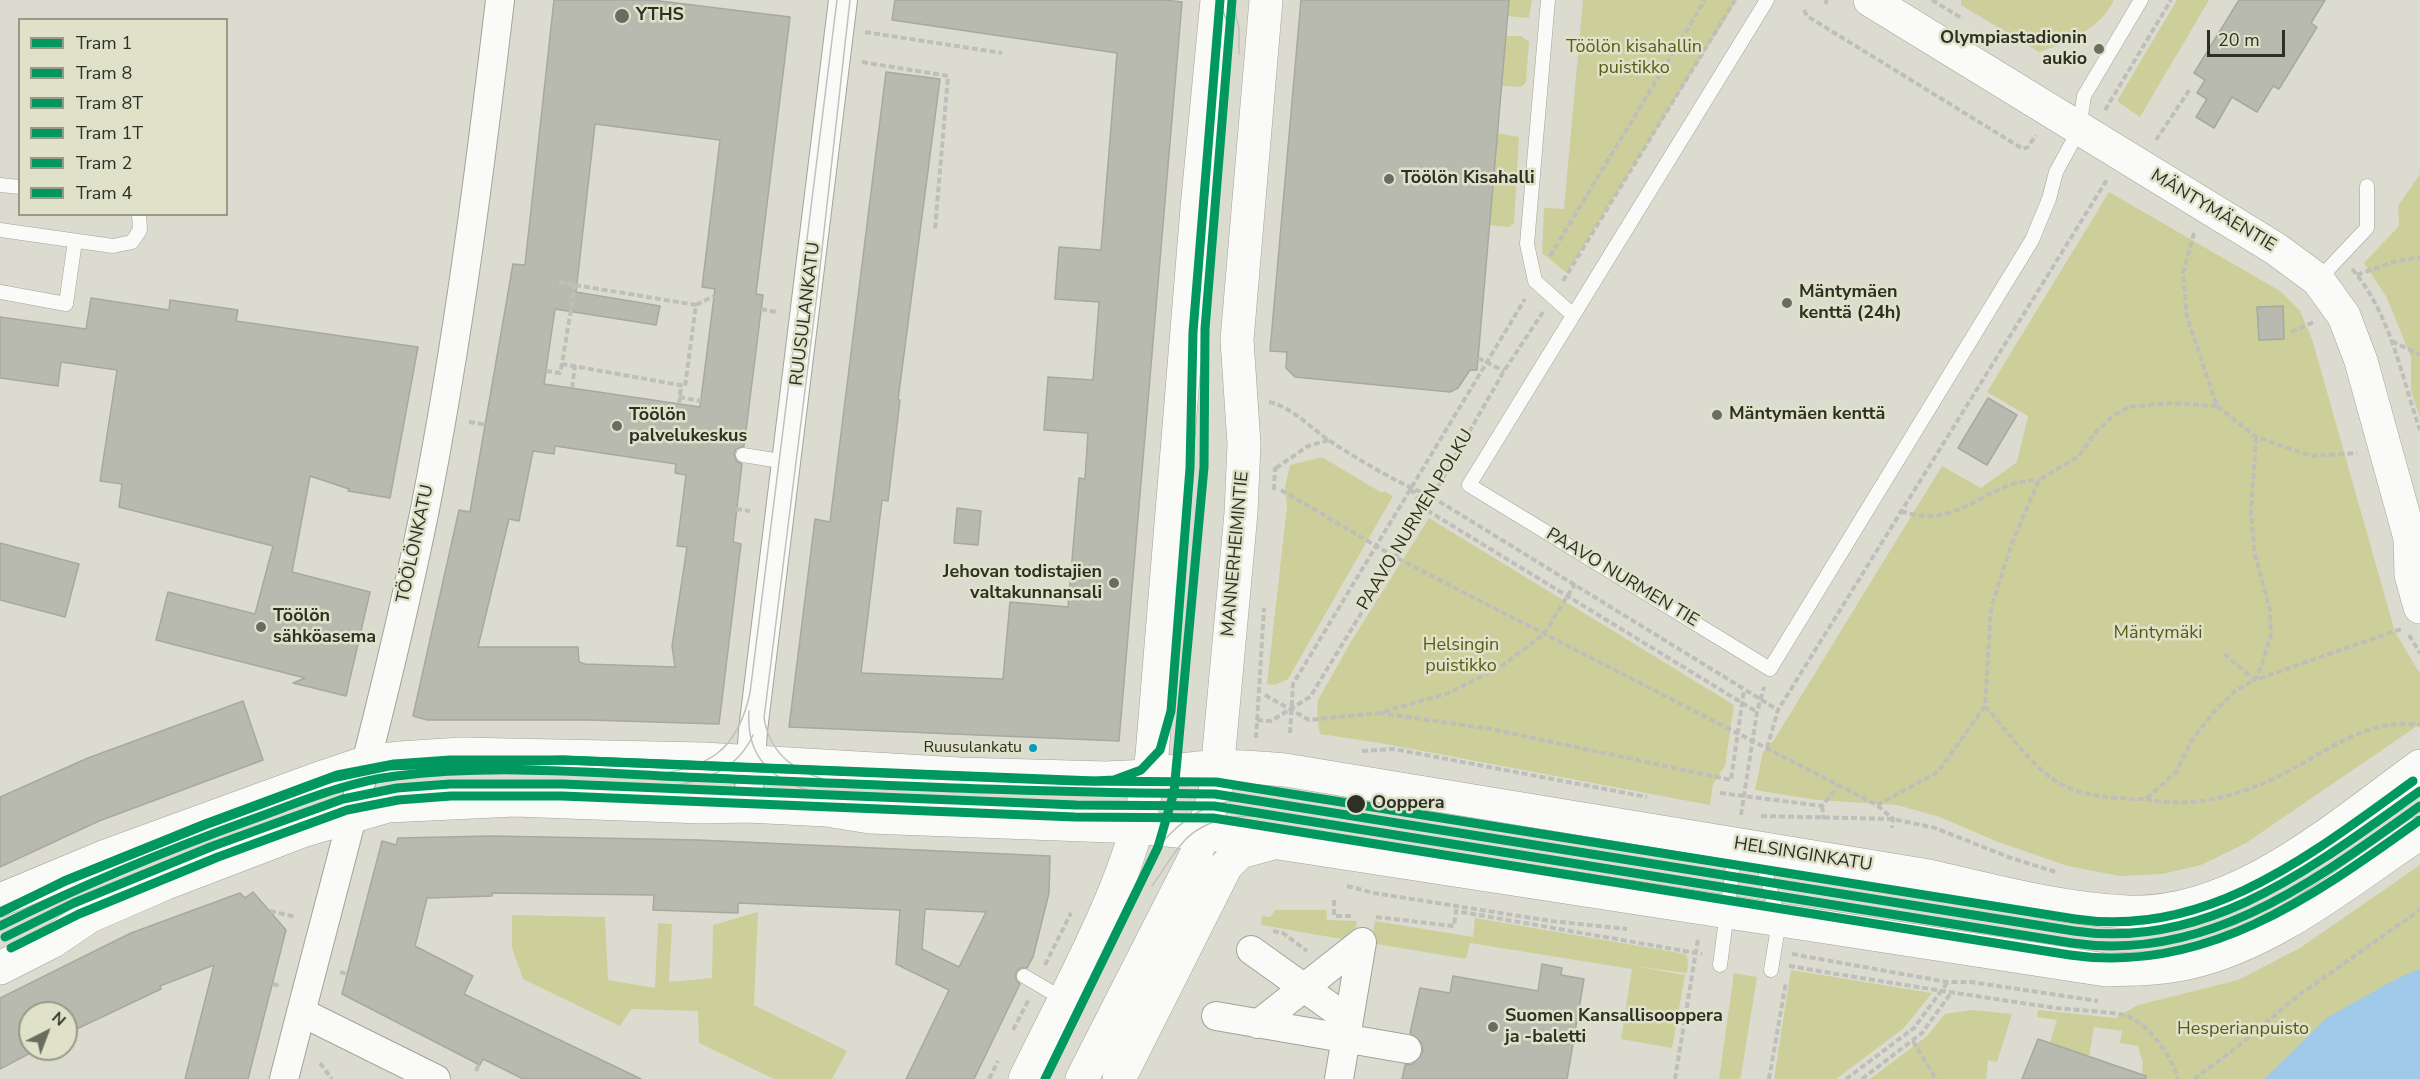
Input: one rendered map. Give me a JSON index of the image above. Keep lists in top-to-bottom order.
{
  "streets": {
    "main road": ["MÄNTYMÄENTIE", "MANNERHEIMINTIE", "HELSINGINKATU"],
    "street": ["RUUSULANKATU", "TÖÖLÖNKATU"],
    "lane": ["PAAVO NURMEN TIE"],
    "path": ["PAAVO NURMEN POLKU"]
  },
  "crossings": [
    ["RUUSULANKATU", "HELSINGINKATU"],
    ["TÖÖLÖNKATU", "HELSINGINKATU"],
    ["MANNERHEIMINTIE", "HELSINGINKATU"]
  ],
  "parks": [
    "Töölön kisahallin puistikko",
    "Mäntymäki",
    "Helsingin puistikko",
    "Hesperianpuisto"
  ],
  "places": [
    "YTHS",
    "Olympiastadionin aukio",
    "Töölön Kisahalli",
    "Mäntymäen kenttä (24h)",
    "Mäntymäen kenttä",
    "Töölön palvelukeskus",
    "Jehovan todistajien valtakunnansali",
    "Töölön sähköasema",
    "Ruusulankatu",
    "Ooppera",
    "Suomen Kansallisooppera ja -baletti"
  ],
  "lines": [
    "tram line 2",
    "tram line 4",
    "tram line 8T",
    "tram line 1",
    "tram line 8",
    "tram line 1T"
  ],
  "legend": [
    "Tram 1",
    "Tram 8",
    "Tram 8T",
    "Tram 1T",
    "Tram 2",
    "Tram 4"
  ],
  "scale_bar": "20 m",
  "north": "top right"
}
